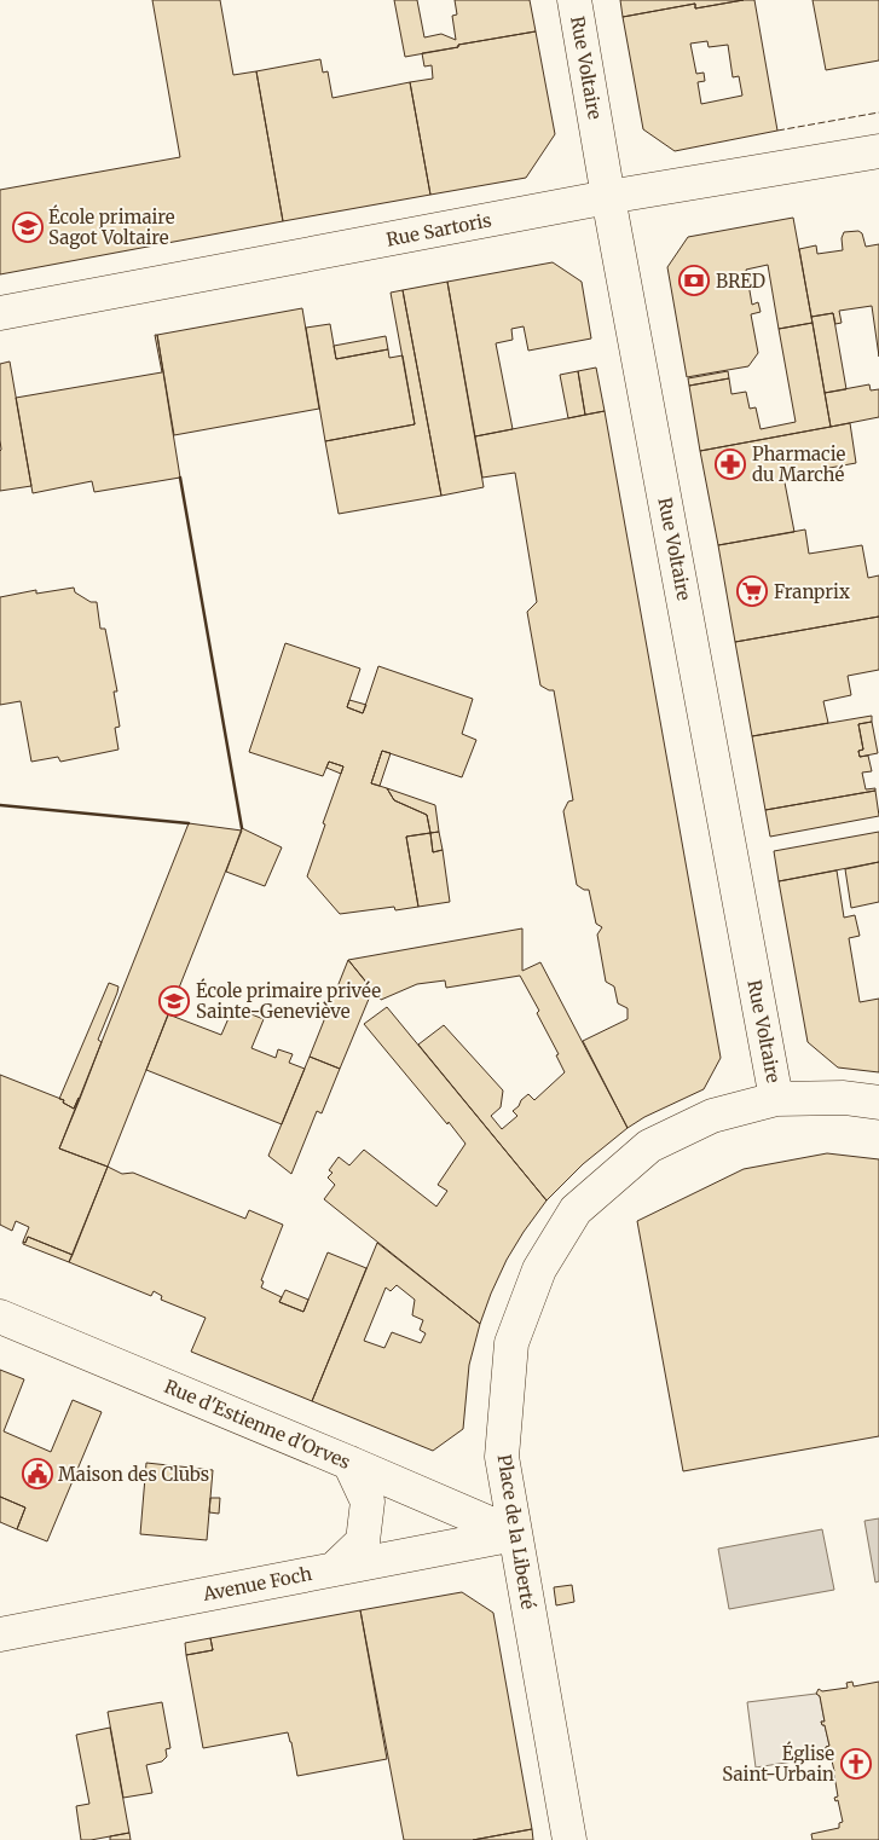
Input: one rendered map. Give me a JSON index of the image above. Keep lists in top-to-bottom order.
{
  "streets": {
    "street": [
      "Rue Voltaire",
      "Rue Sartoris",
      "Rue d'Estienne d'Orves",
      "Place de la Liberté",
      "Avenue Foch"
    ]
  },
  "crossings": [
    ["Rue Voltaire", "Rue Sartoris"],
    ["Rue Voltaire", "Place de la Liberté"],
    ["Rue d'Estienne d'Orves", "Place de la Liberté"],
    ["Rue d'Estienne d'Orves", "Avenue Foch"],
    ["Place de la Liberté", "Avenue Foch"]
  ],
  "places": {
    "school or university": ["École primaire Sagot Voltaire", "École primaire privée Sainte-Geneviève"],
    "bank": ["BRED"],
    "pharmacy": ["Pharmacie du Marché"],
    "supermarket": ["Franprix"],
    "public building": ["Maison des Clubs"],
    "church": ["Église Saint-Urbain"]
  }
}
